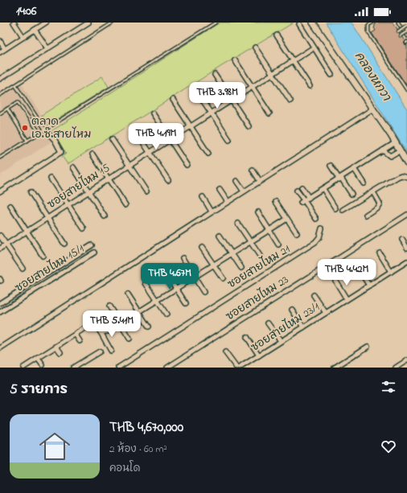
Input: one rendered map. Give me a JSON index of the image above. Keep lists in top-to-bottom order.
{
  "streets": {
    "street": [
      "ซอยสายไหม 15",
      "ซอยสายไหม 21",
      "ซอยสายไหม 15/1",
      "ซอยสายไหม 23",
      "ซอยสายไหม 23/1"
    ]
  },
  "water": ["คลองหกวา"],
  "places": ["ตลาด เอ.ซ๊.สายไหม"],
  "page": {
    "status": "14:06",
    "price": [
      "THB 3.98M",
      "THB 4.19M",
      "THB 4.42M",
      "THB 4.67M",
      "THB 5.41M"
    ],
    "heading": "5 รายการ",
    "list": [
      {
        "name": "THB 4,670,000",
        "note": "2 ห้อง · 60 m² · คอนโด"
      }
    ]
  }
}
